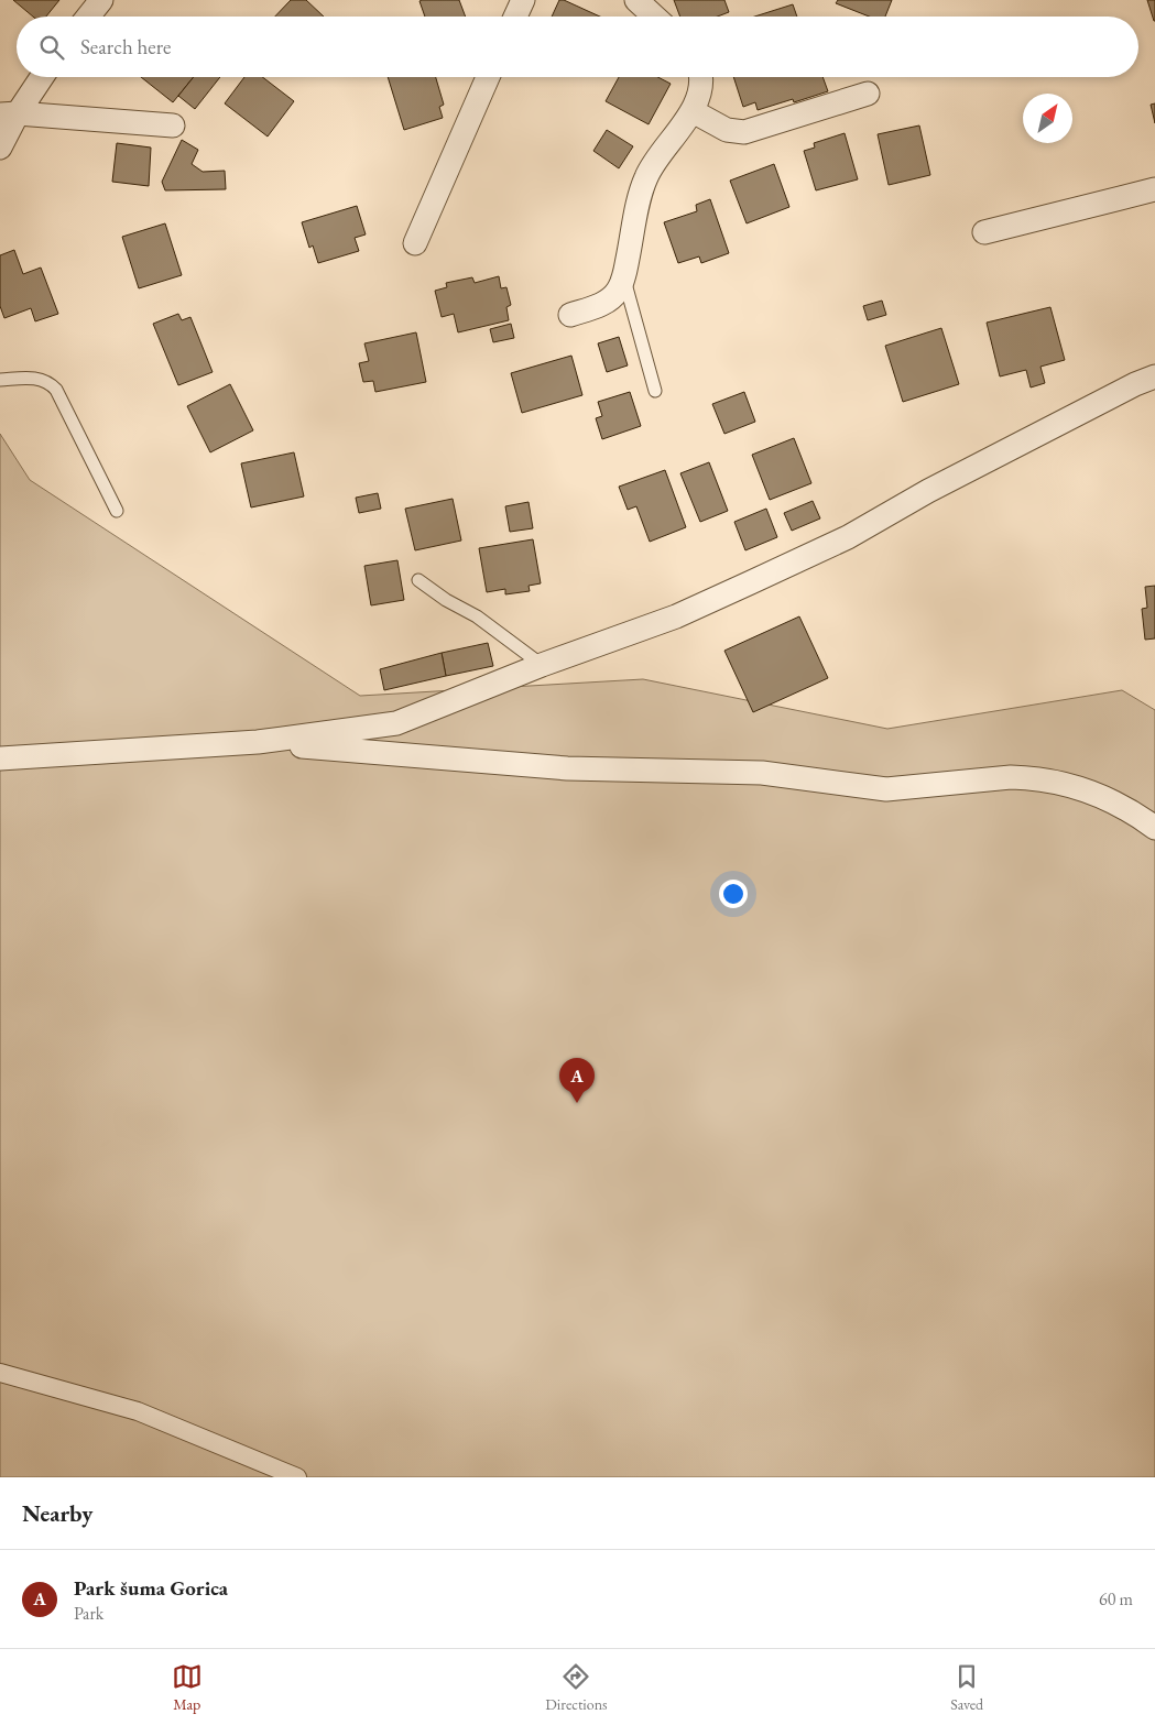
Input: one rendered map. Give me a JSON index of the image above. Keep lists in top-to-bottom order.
{
  "north": "top right",
  "page": {
    "search": "Search here",
    "pins": "A",
    "heading": "Nearby",
    "list": [
      {
        "mark": "A",
        "name": "Park šuma Gorica",
        "note": "Park",
        "value": "60 m"
      }
    ],
    "nav": ["Map", "Directions", "Saved"]
  }
}
